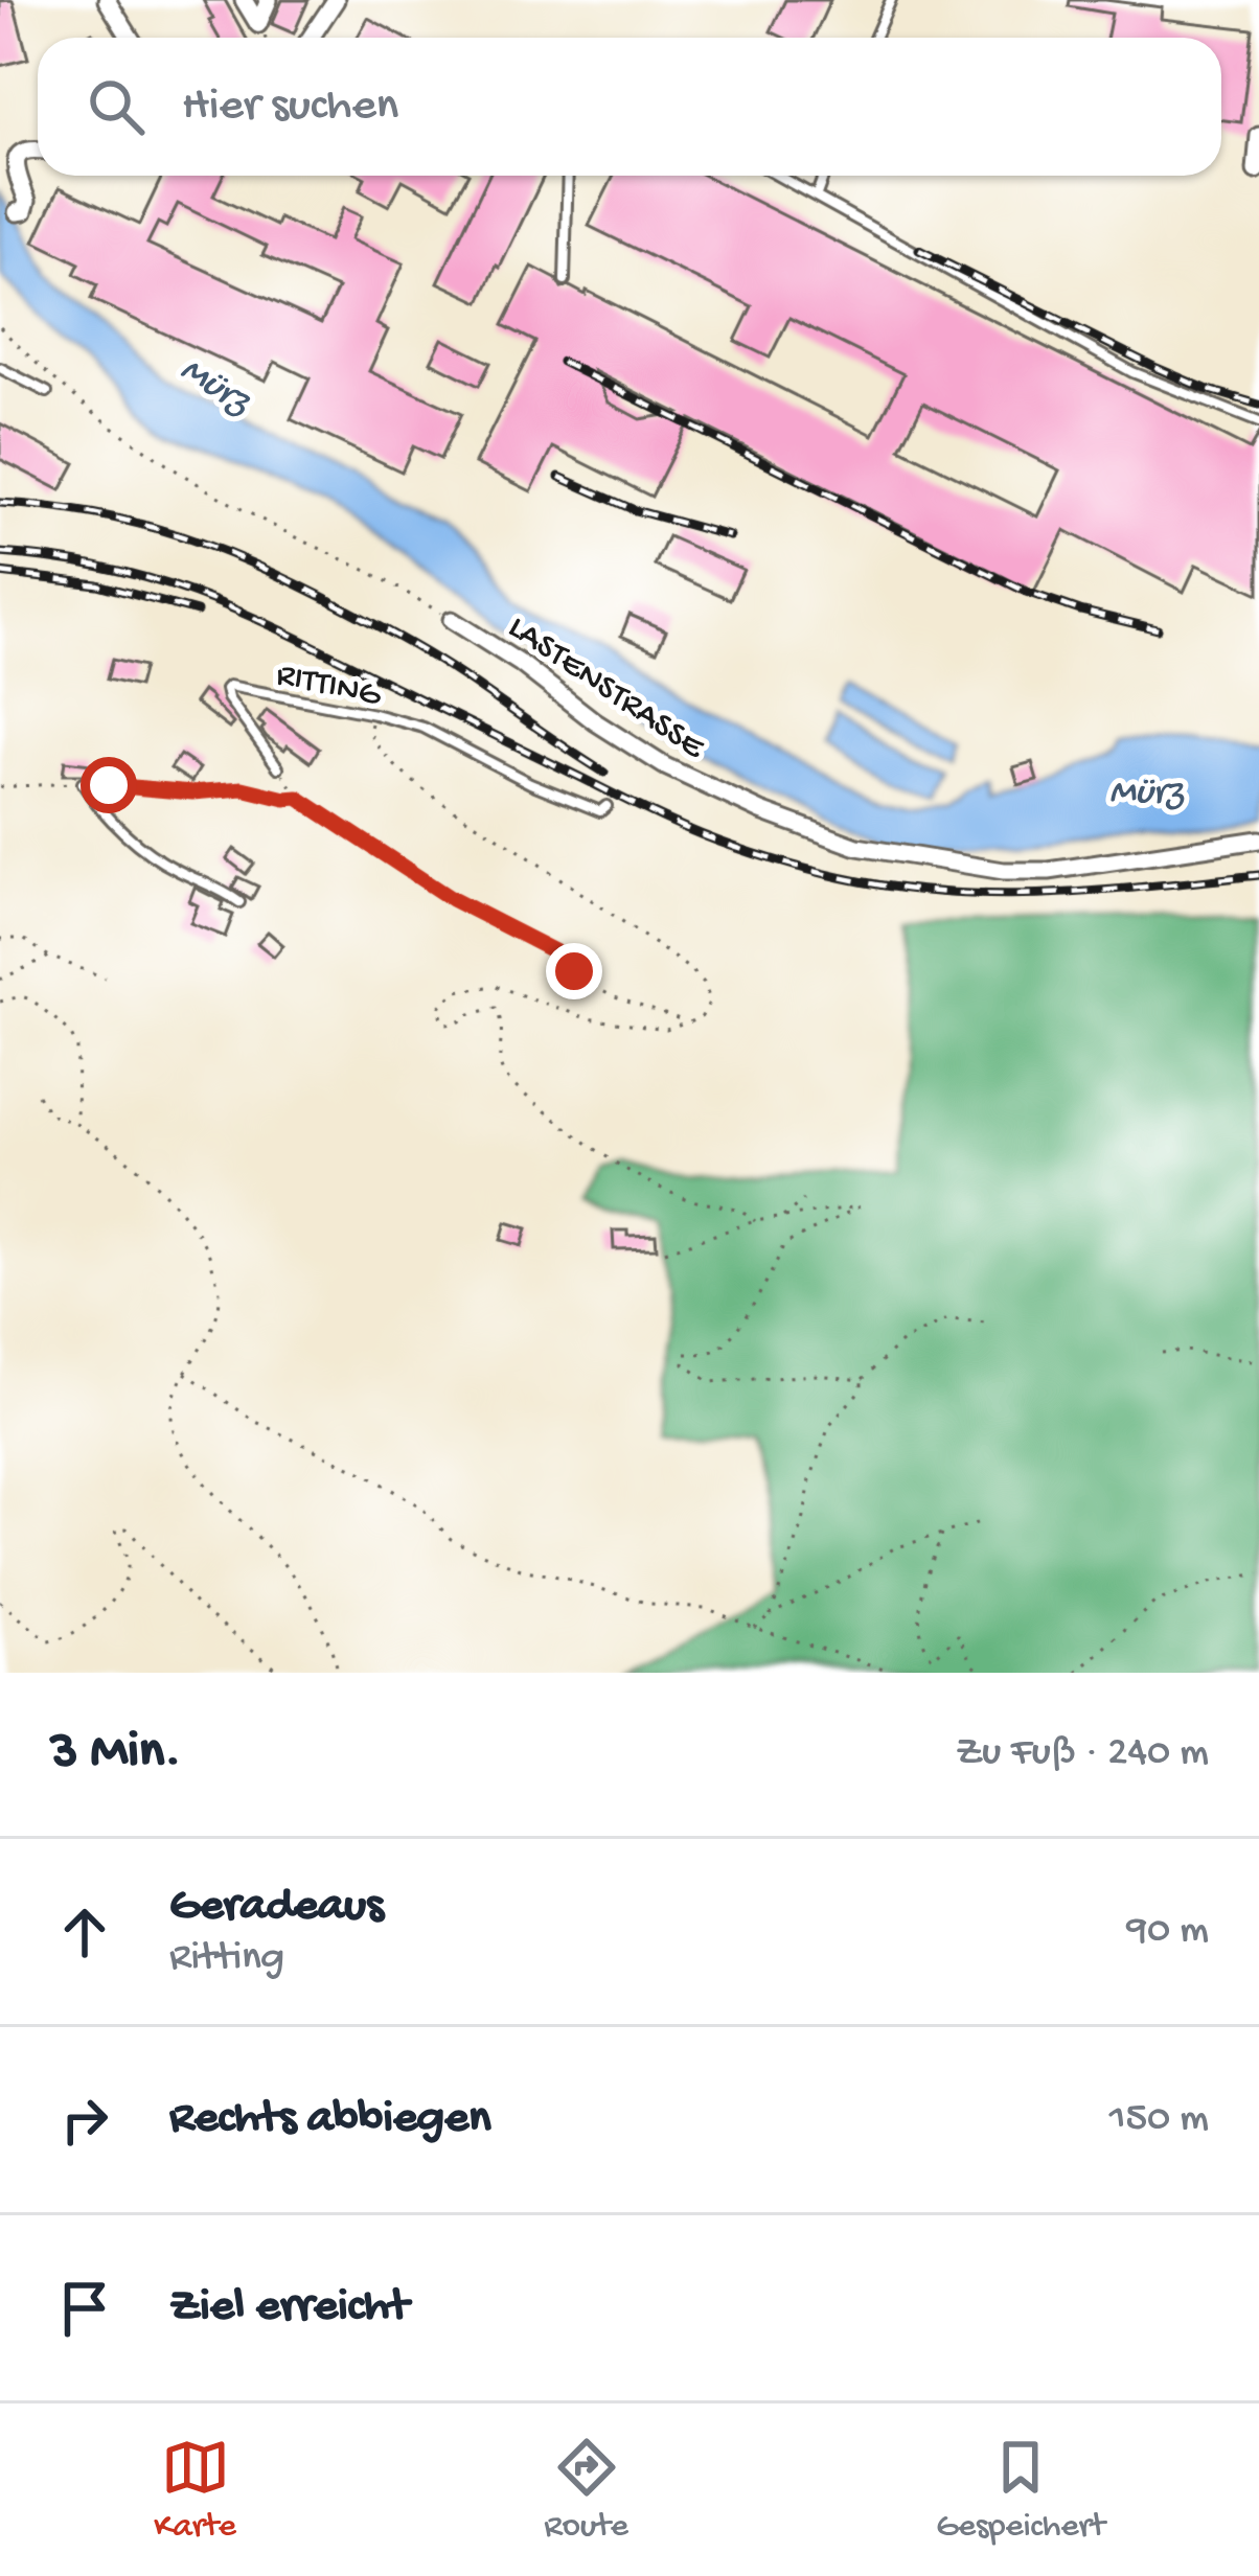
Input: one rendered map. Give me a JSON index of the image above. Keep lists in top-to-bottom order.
{
  "streets": {
    "street": ["LASTENSTRASSE"],
    "lane": ["RITTING"]
  },
  "water": ["Mürz"],
  "page": {
    "search": "Hier suchen",
    "heading": ["3 Min.", "Zu Fuß · 240 m"],
    "list": [
      ["Geradeaus", "Ritting", "90 m"],
      ["Rechts abbiegen", "150 m"],
      "Ziel erreicht"
    ],
    "nav": ["Karte", "Route", "Gespeichert"]
  }
}
